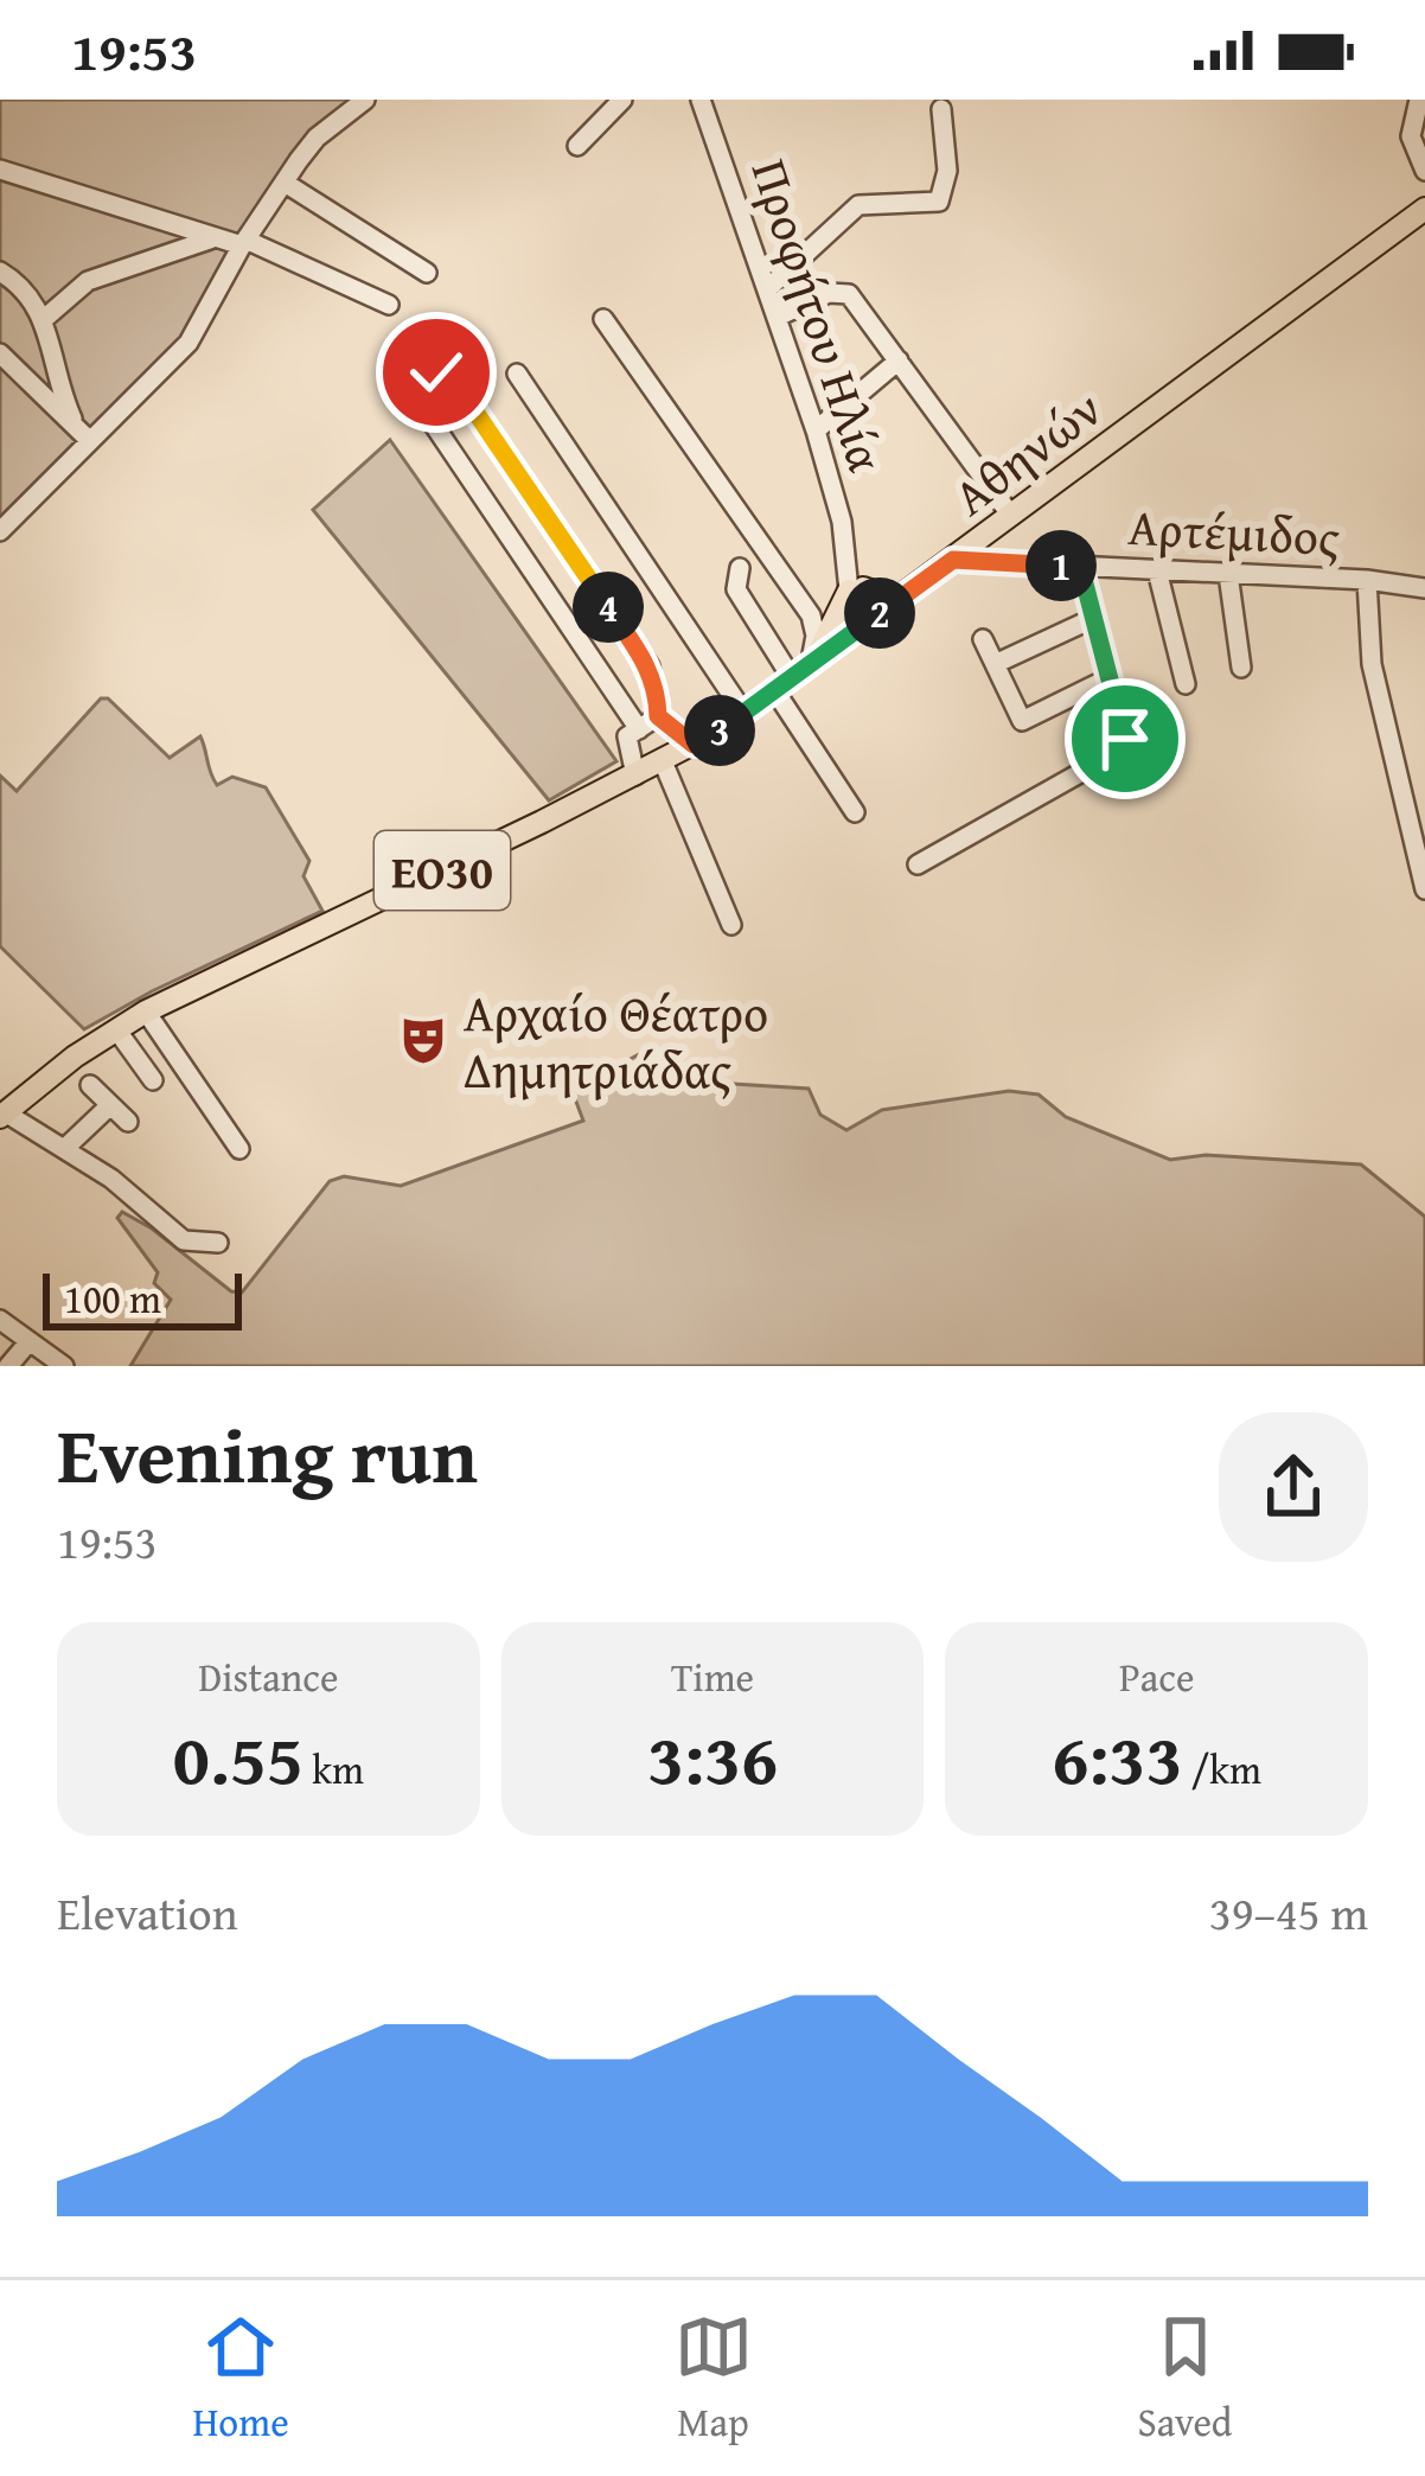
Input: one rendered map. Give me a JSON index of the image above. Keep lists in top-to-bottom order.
{
  "streets": {
    "main road": ["Αθηνών", "ΕΟ30"],
    "street": ["Προφήτου Ηλία", "Αρτέμιδος"]
  },
  "crossings": [
    ["Αθηνών", "Αρτέμιδος"]
  ],
  "places": {
    "theatre": ["Αρχαίο Θέατρο Δημητριάδας"]
  },
  "scale_bar": "100 m",
  "page": {
    "status": "19:53",
    "pins": [
      "1",
      "4",
      "2",
      "3"
    ],
    "scale": "100 m",
    "heading": ["Evening run", "19:53"],
    "stats": [
      ["Distance", "0.55 km"],
      ["Time", "3:36"],
      ["Pace", "6:33 /km"]
    ],
    "chart": ["Elevation", "39–45 m"],
    "tabs": ["Home", "Map", "Saved"]
  }
}
